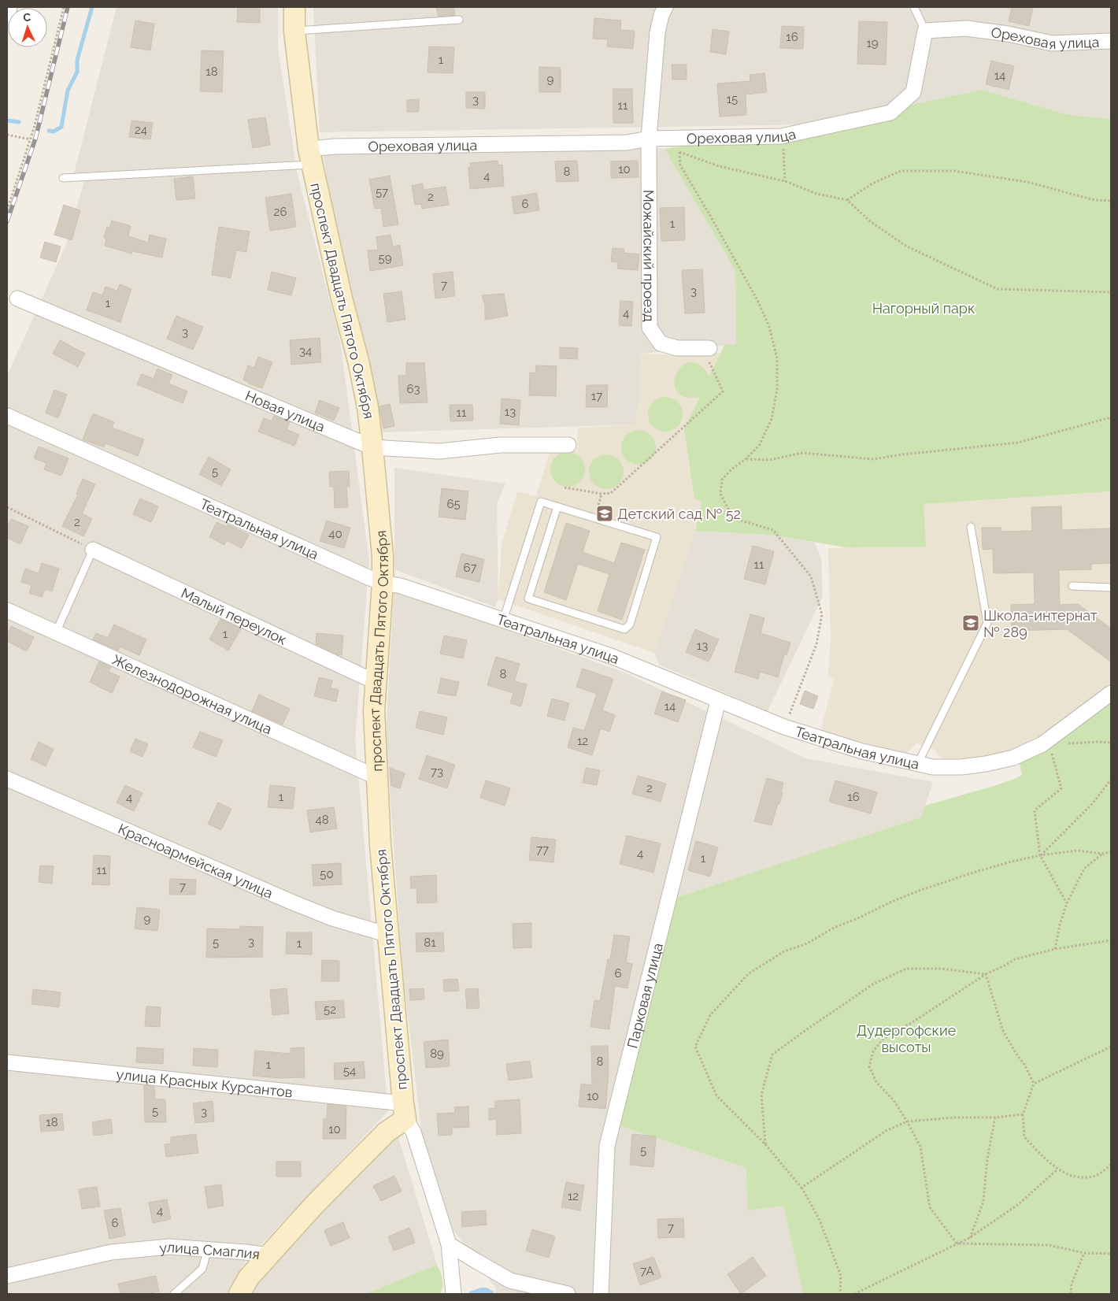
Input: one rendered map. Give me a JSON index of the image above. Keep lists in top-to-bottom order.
{
  "streets": {
    "street": [
      "Ореховая улица",
      "Можайский проезд",
      "проспект Двадцать Пятого Октября",
      "Новая улица",
      "Театральная улица",
      "Малый переулок",
      "Железнодорожная улица",
      "Красноармейская улица",
      "Парковая улица",
      "улица Красных Курсантов",
      "улица Смаглия"
    ]
  },
  "crossings": [
    ["Ореховая улица", "Можайский проезд"],
    ["Ореховая улица", "проспект Двадцать Пятого Октября"],
    ["проспект Двадцать Пятого Октября", "Новая улица"],
    ["проспект Двадцать Пятого Октября", "Театральная улица"],
    ["проспект Двадцать Пятого Октября", "Малый переулок"],
    ["проспект Двадцать Пятого Октября", "Железнодорожная улица"],
    ["проспект Двадцать Пятого Октября", "Красноармейская улица"],
    ["проспект Двадцать Пятого Октября", "улица Красных Курсантов"],
    ["проспект Двадцать Пятого Октября", "улица Смаглия"],
    ["Театральная улица", "Парковая улица"],
    ["улица Красных Курсантов", "улица Смаглия"]
  ],
  "parks": ["Нагорный парк", "Дудергофские высоты"],
  "places": {
    "school or university": ["Детский сад № 52", "Школа-интернат № 289"]
  },
  "house_numbers": [
    "16",
    "19",
    "1",
    "18",
    "14",
    "9",
    "15",
    "3",
    "11",
    "24",
    "10",
    "8",
    "4",
    "57",
    "2",
    "6",
    "26",
    "1",
    "59",
    "7",
    "3",
    "1",
    "4",
    "3",
    "34",
    "63",
    "17",
    "13",
    "11",
    "5",
    "65",
    "2",
    "40",
    "11",
    "67",
    "1",
    "13",
    "8",
    "14",
    "12",
    "73",
    "2",
    "1",
    "16",
    "4",
    "48",
    "77",
    "4",
    "1",
    "11",
    "50",
    "7",
    "9",
    "3",
    "5",
    "81",
    "1",
    "6",
    "52",
    "89",
    "8",
    "1",
    "54",
    "10",
    "5",
    "3",
    "18",
    "10",
    "5",
    "12",
    "4",
    "6",
    "7",
    "7А"
  ],
  "north": "top"
}
